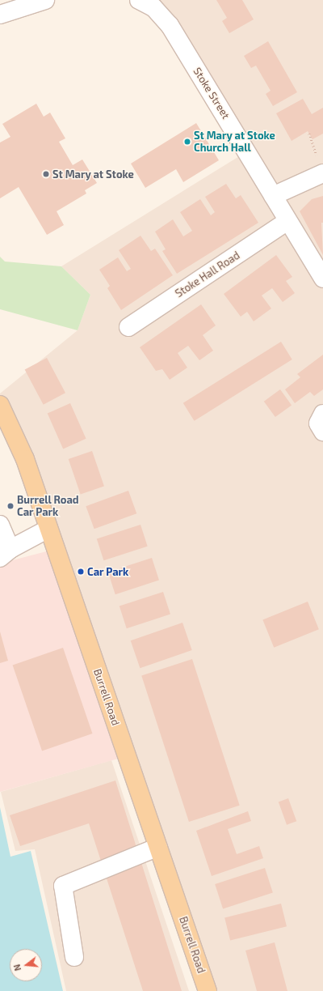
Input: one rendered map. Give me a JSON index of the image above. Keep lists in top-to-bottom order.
{
  "streets": {
    "main road": ["Burrell Road"],
    "street": ["Stoke Street", "Stoke Hall Road"]
  },
  "crossings": [
    ["Stoke Street", "Stoke Hall Road"]
  ],
  "places": [
    "St Mary at Stoke Church Hall",
    "St Mary at Stoke",
    "Burrell Road Car Park",
    "Car Park"
  ],
  "north": "left"
}
